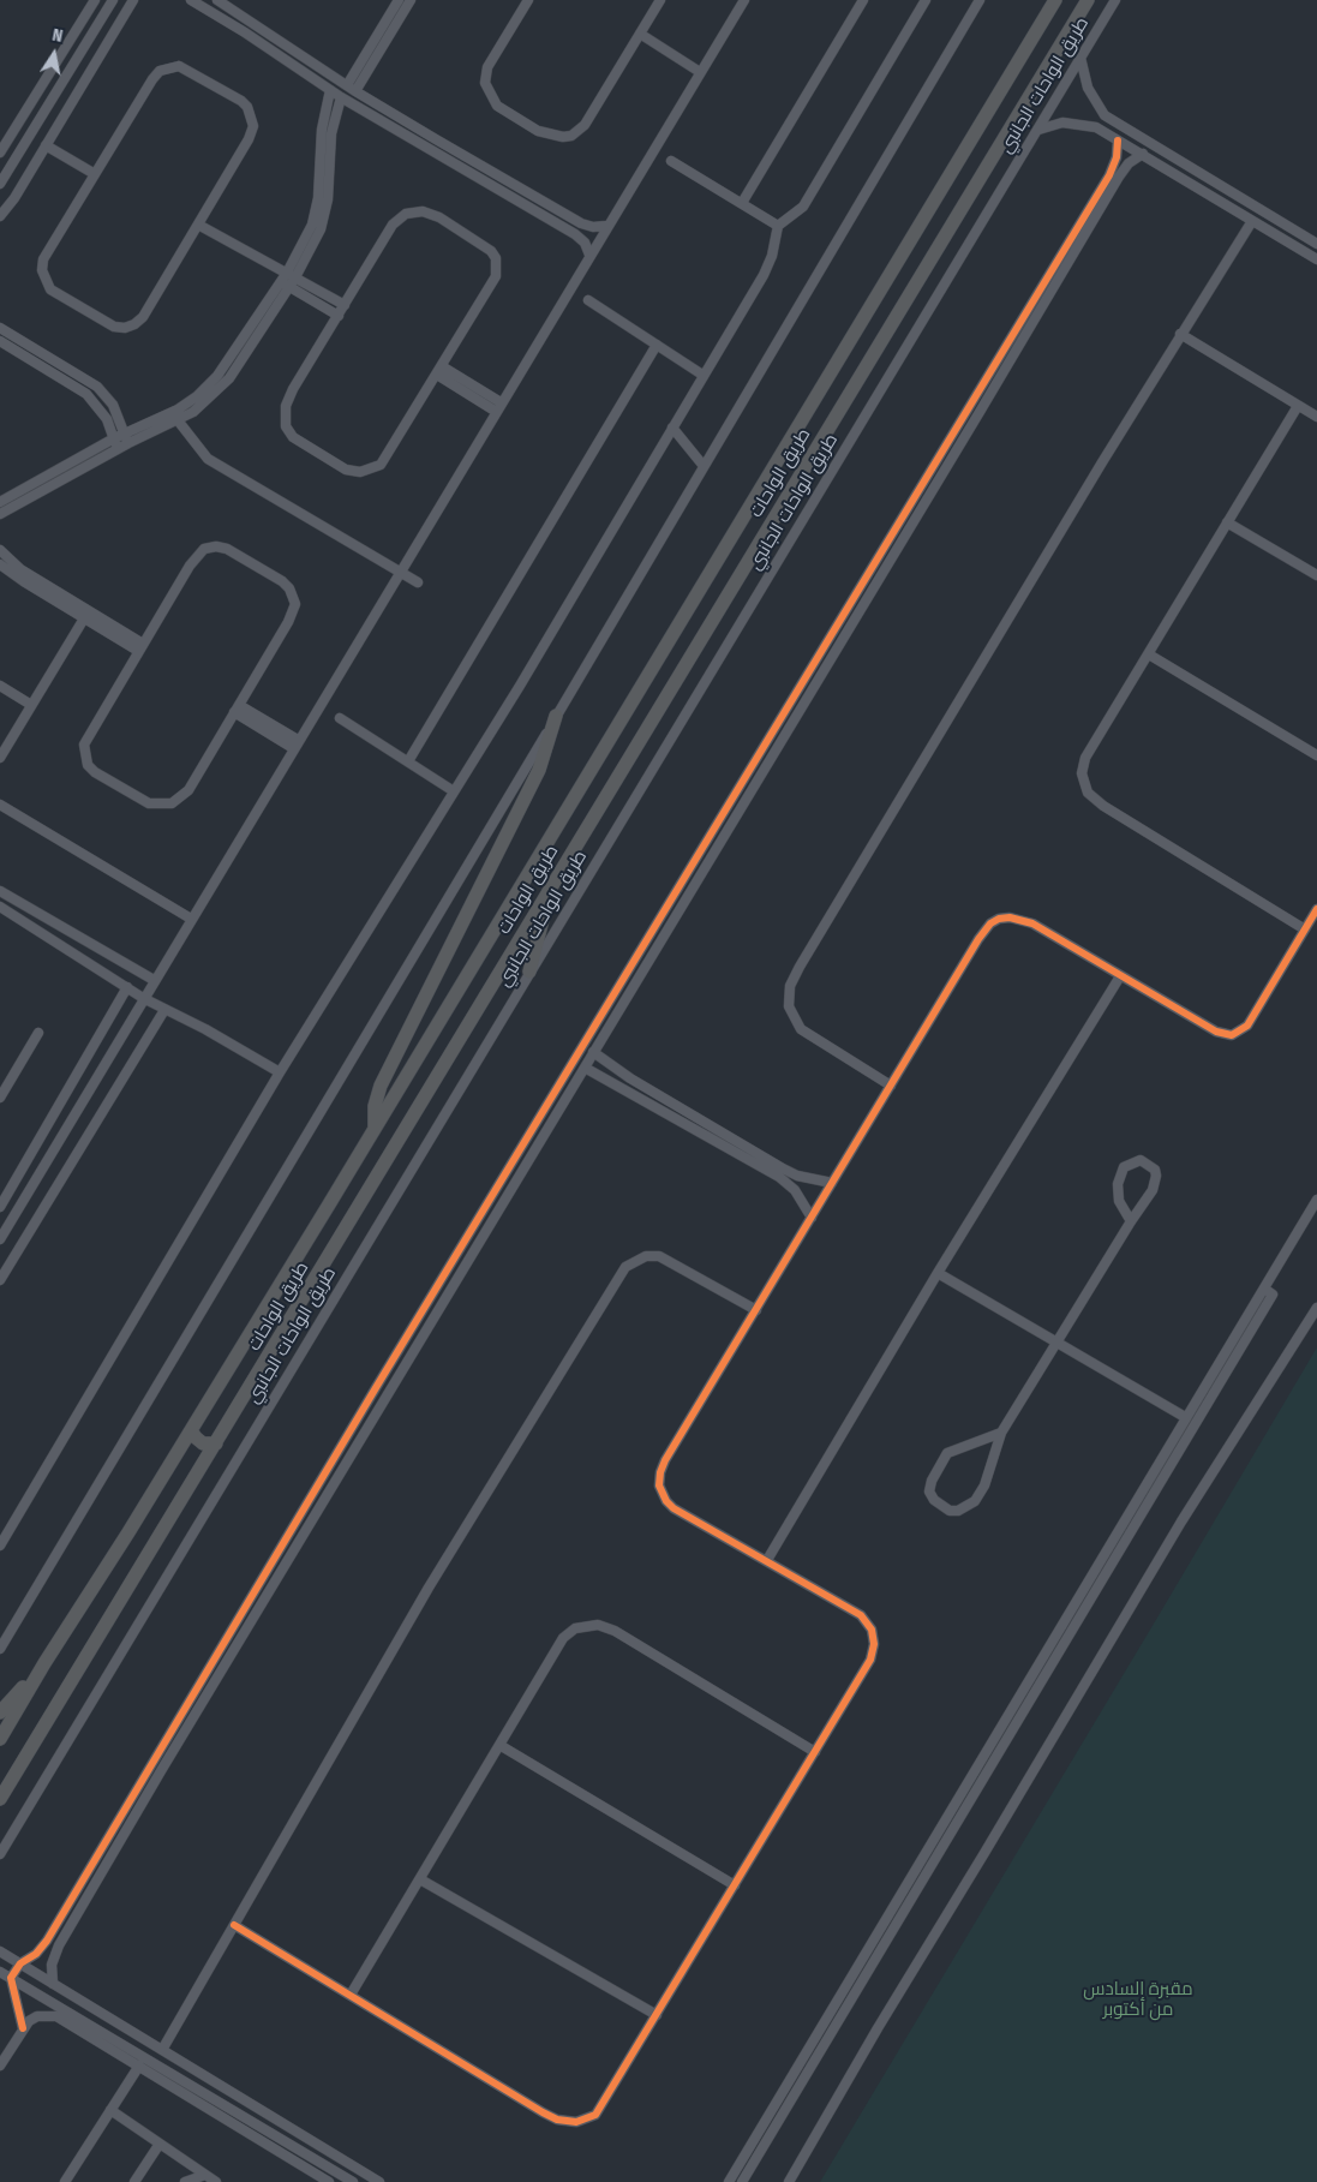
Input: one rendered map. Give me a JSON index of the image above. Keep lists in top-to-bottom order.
{
  "streets": {
    "highway": ["طريق الواحات"],
    "street": ["طريق الواحات الجانبي"]
  },
  "parks": ["مقبرة السادس من أكتوبر"],
  "north": "top"
}
